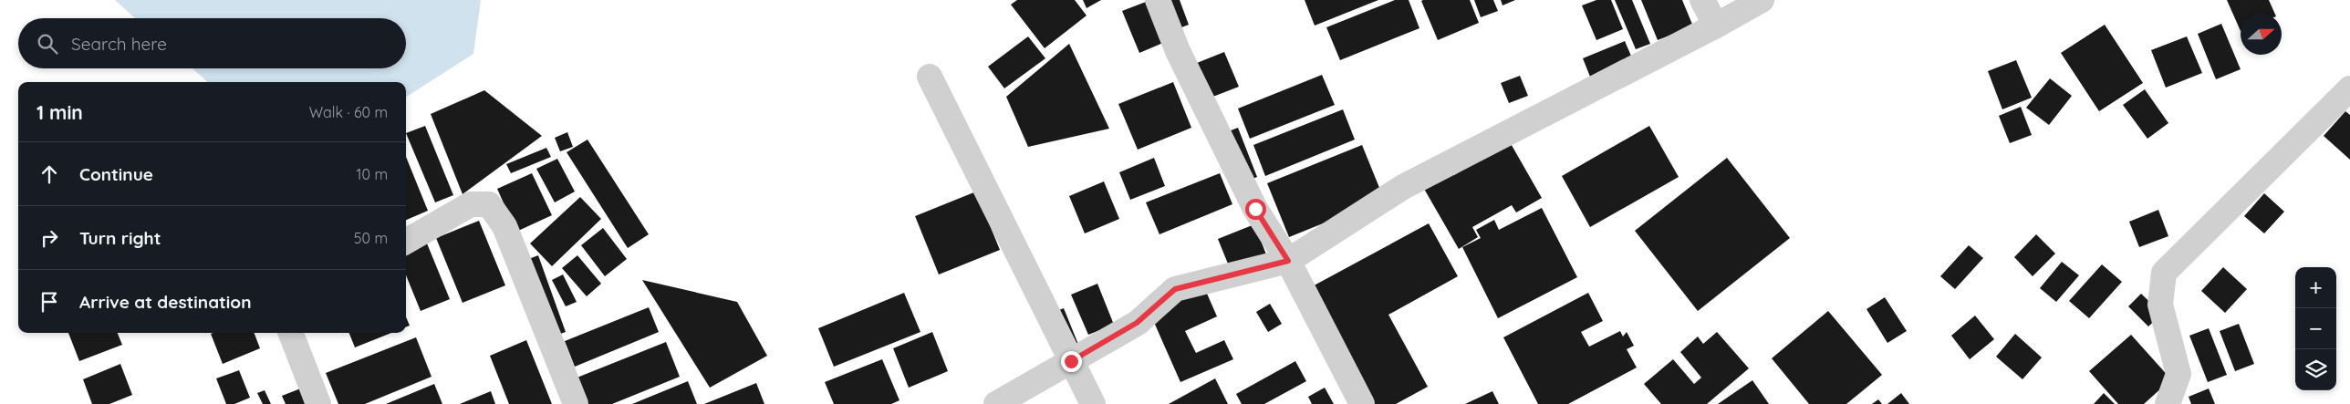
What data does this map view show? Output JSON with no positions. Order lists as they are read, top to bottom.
{
  "north": "right",
  "page": {
    "search": "Search here",
    "heading": ["1 min", "Walk · 60 m"],
    "list": [
      ["Continue", "10 m"],
      ["Turn right", "50 m"],
      "Arrive at destination"
    ],
    "map_buttons": ["+", "−"]
  }
}
